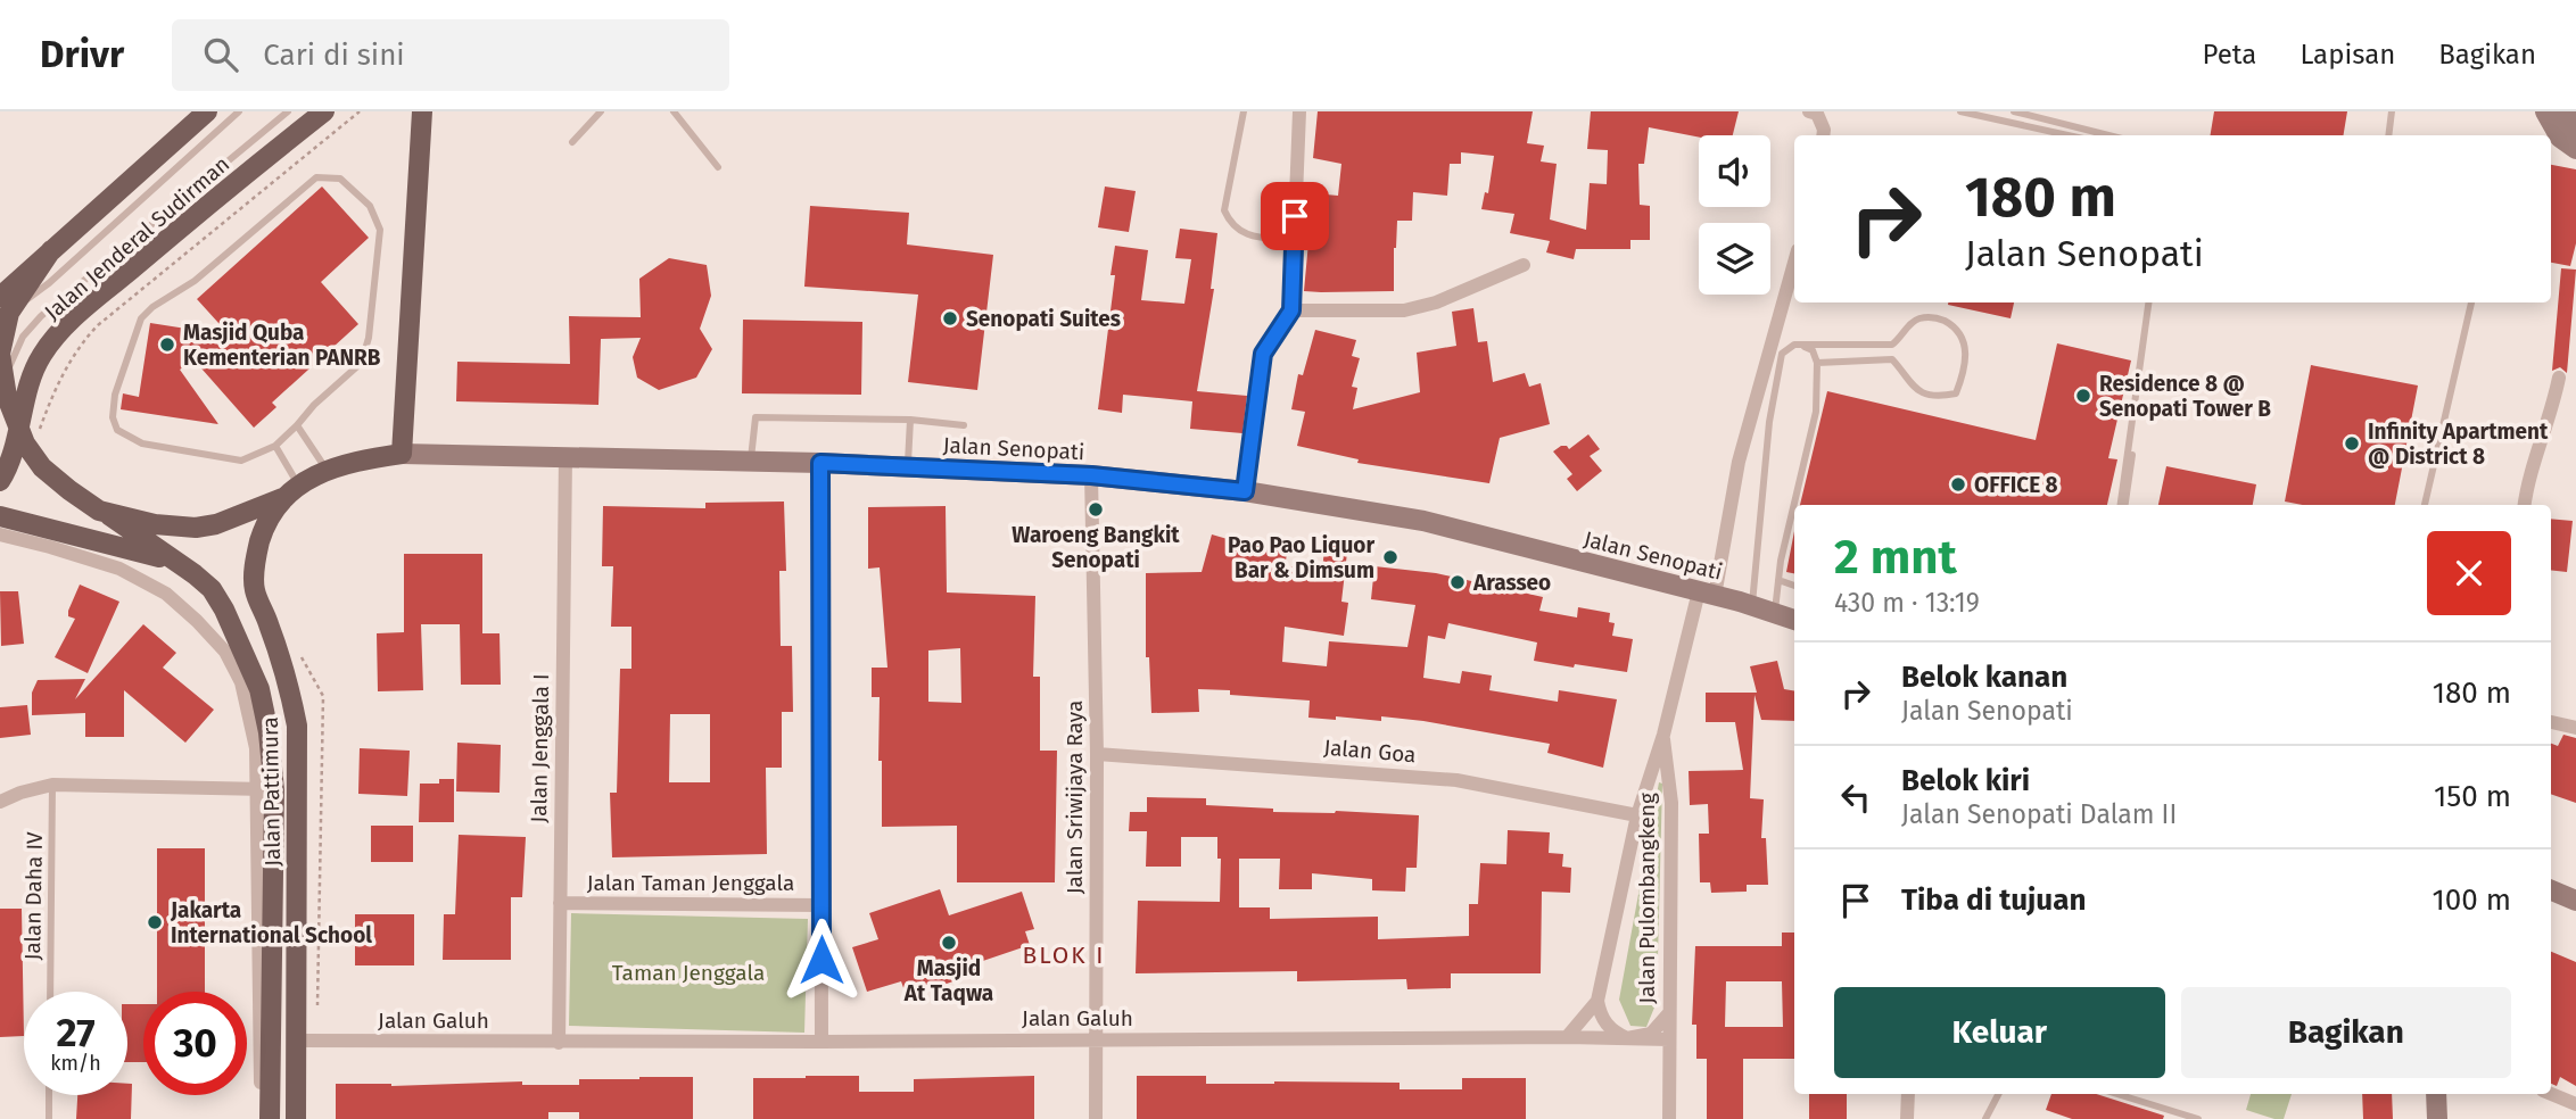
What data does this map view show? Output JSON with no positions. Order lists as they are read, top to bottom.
{
  "streets": {
    "main road": ["Jalan Jenderal Sudirman", "Jalan Senopati", "Jalan Pattimura"],
    "street": [
      "Jalan Jenggala I",
      "Jalan Goa",
      "Jalan Sriwijaya Raya",
      "Jalan Taman Jenggala",
      "Jalan Pulombangkeng",
      "Jalan Galuh"
    ],
    "lane": ["Jalan Daha IV"]
  },
  "crossings": [
    ["Jalan Senopati", "Jalan Jenggala I"],
    ["Jalan Senopati", "Jalan Sriwijaya Raya"],
    ["Jalan Senopati", "Jalan Pulombangkeng"],
    ["Jalan Jenggala I", "Jalan Taman Jenggala"],
    ["Jalan Jenggala I", "Jalan Galuh"],
    ["Jalan Goa", "Jalan Sriwijaya Raya"],
    ["Jalan Goa", "Jalan Pulombangkeng"],
    ["Jalan Pattimura", "Jalan Galuh"],
    ["Jalan Sriwijaya Raya", "Jalan Galuh"],
    ["Jalan Pulombangkeng", "Jalan Galuh"]
  ],
  "districts": ["BLOK I"],
  "parks": ["Taman Jenggala"],
  "places": [
    "Senopati Suites",
    "Masjid Quba Kementerian PANRB",
    "Residence 8 @ Senopati Tower B",
    "Infinity Apartment @ District 8",
    "OFFICE 8",
    "Waroeng Bangkit Senopati",
    "Pao Pao Liquor Bar & Dimsum",
    "Arasseo",
    "Jakarta International School",
    "Masjid At Taqwa"
  ],
  "page": {
    "header": "Drivr",
    "search": "Cari di sini",
    "nav": ["Peta", "Lapisan", "Bagikan"],
    "turn": ["180 m", "Jalan Senopati"],
    "heading": ["2 mnt", "430 m · 13:19"],
    "list": [
      {
        "name": "Belok kanan",
        "note": "Jalan Senopati",
        "value": "180 m"
      },
      {
        "name": "Belok kiri",
        "note": "Jalan Senopati Dalam II",
        "value": "150 m"
      },
      {
        "name": "Tiba di tujuan",
        "value": "100 m"
      }
    ],
    "buttons": ["Keluar", "Bagikan"],
    "speed": "27 km/h",
    "limit": "30"
  }
}
